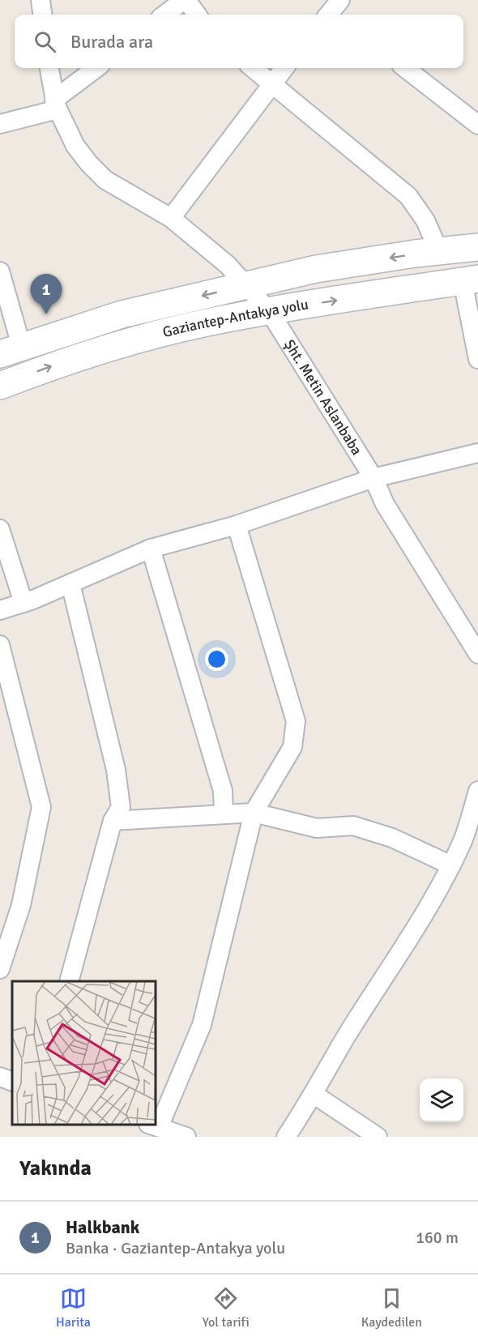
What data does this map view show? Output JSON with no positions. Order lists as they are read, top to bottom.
{
  "streets": {
    "main road": ["Gaziantep-Antakya yolu"],
    "street": ["Şht. Metin Aslanbaba"]
  },
  "crossings": [
    ["Gaziantep-Antakya yolu", "Şht. Metin Aslanbaba"]
  ],
  "page": {
    "search": "Burada ara",
    "pins": "1",
    "heading": "Yakında",
    "list": [
      {
        "mark": "1",
        "name": "Halkbank",
        "note": "Banka · Gaziantep-Antakya yolu",
        "value": "160 m"
      }
    ],
    "nav": ["Harita", "Yol tarifi", "Kaydedilen"]
  }
}
